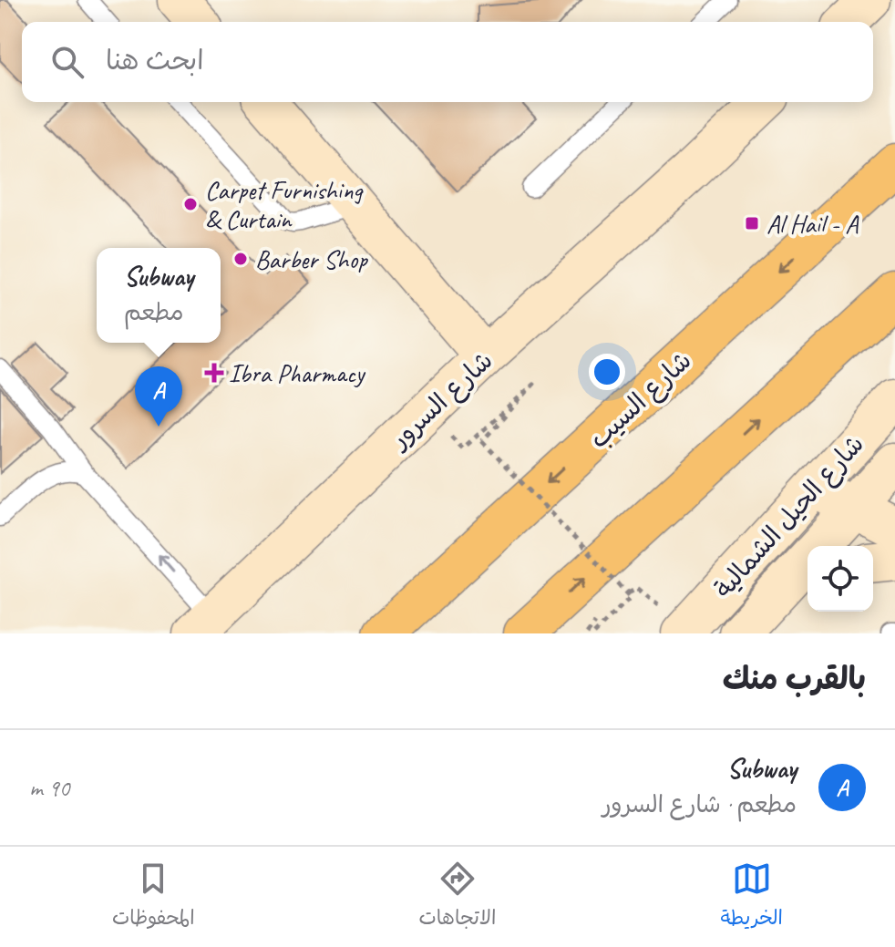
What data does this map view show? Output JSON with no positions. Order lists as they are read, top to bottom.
{
  "streets": {
    "highway": ["شارع السيب"],
    "street": ["شارع السرور", "شارع الحيل الشمالية"]
  },
  "places": {
    "other": ["Carpet Furnishing & Curtain", "Barber Shop"],
    "transit": ["Al Hail - A"],
    "health": ["Ibra Pharmacy"]
  },
  "page": {
    "search": "ابحث هنا",
    "popup": ["Subway", "مطعم"],
    "pins": "A",
    "heading": "بالقرب منك",
    "list": [
      {
        "mark": "A",
        "name": "Subway",
        "note": "مطعم · شارع السرور",
        "value": "90 m"
      }
    ],
    "nav": ["الخريطة", "الاتجاهات", "المحفوظات"]
  }
}
